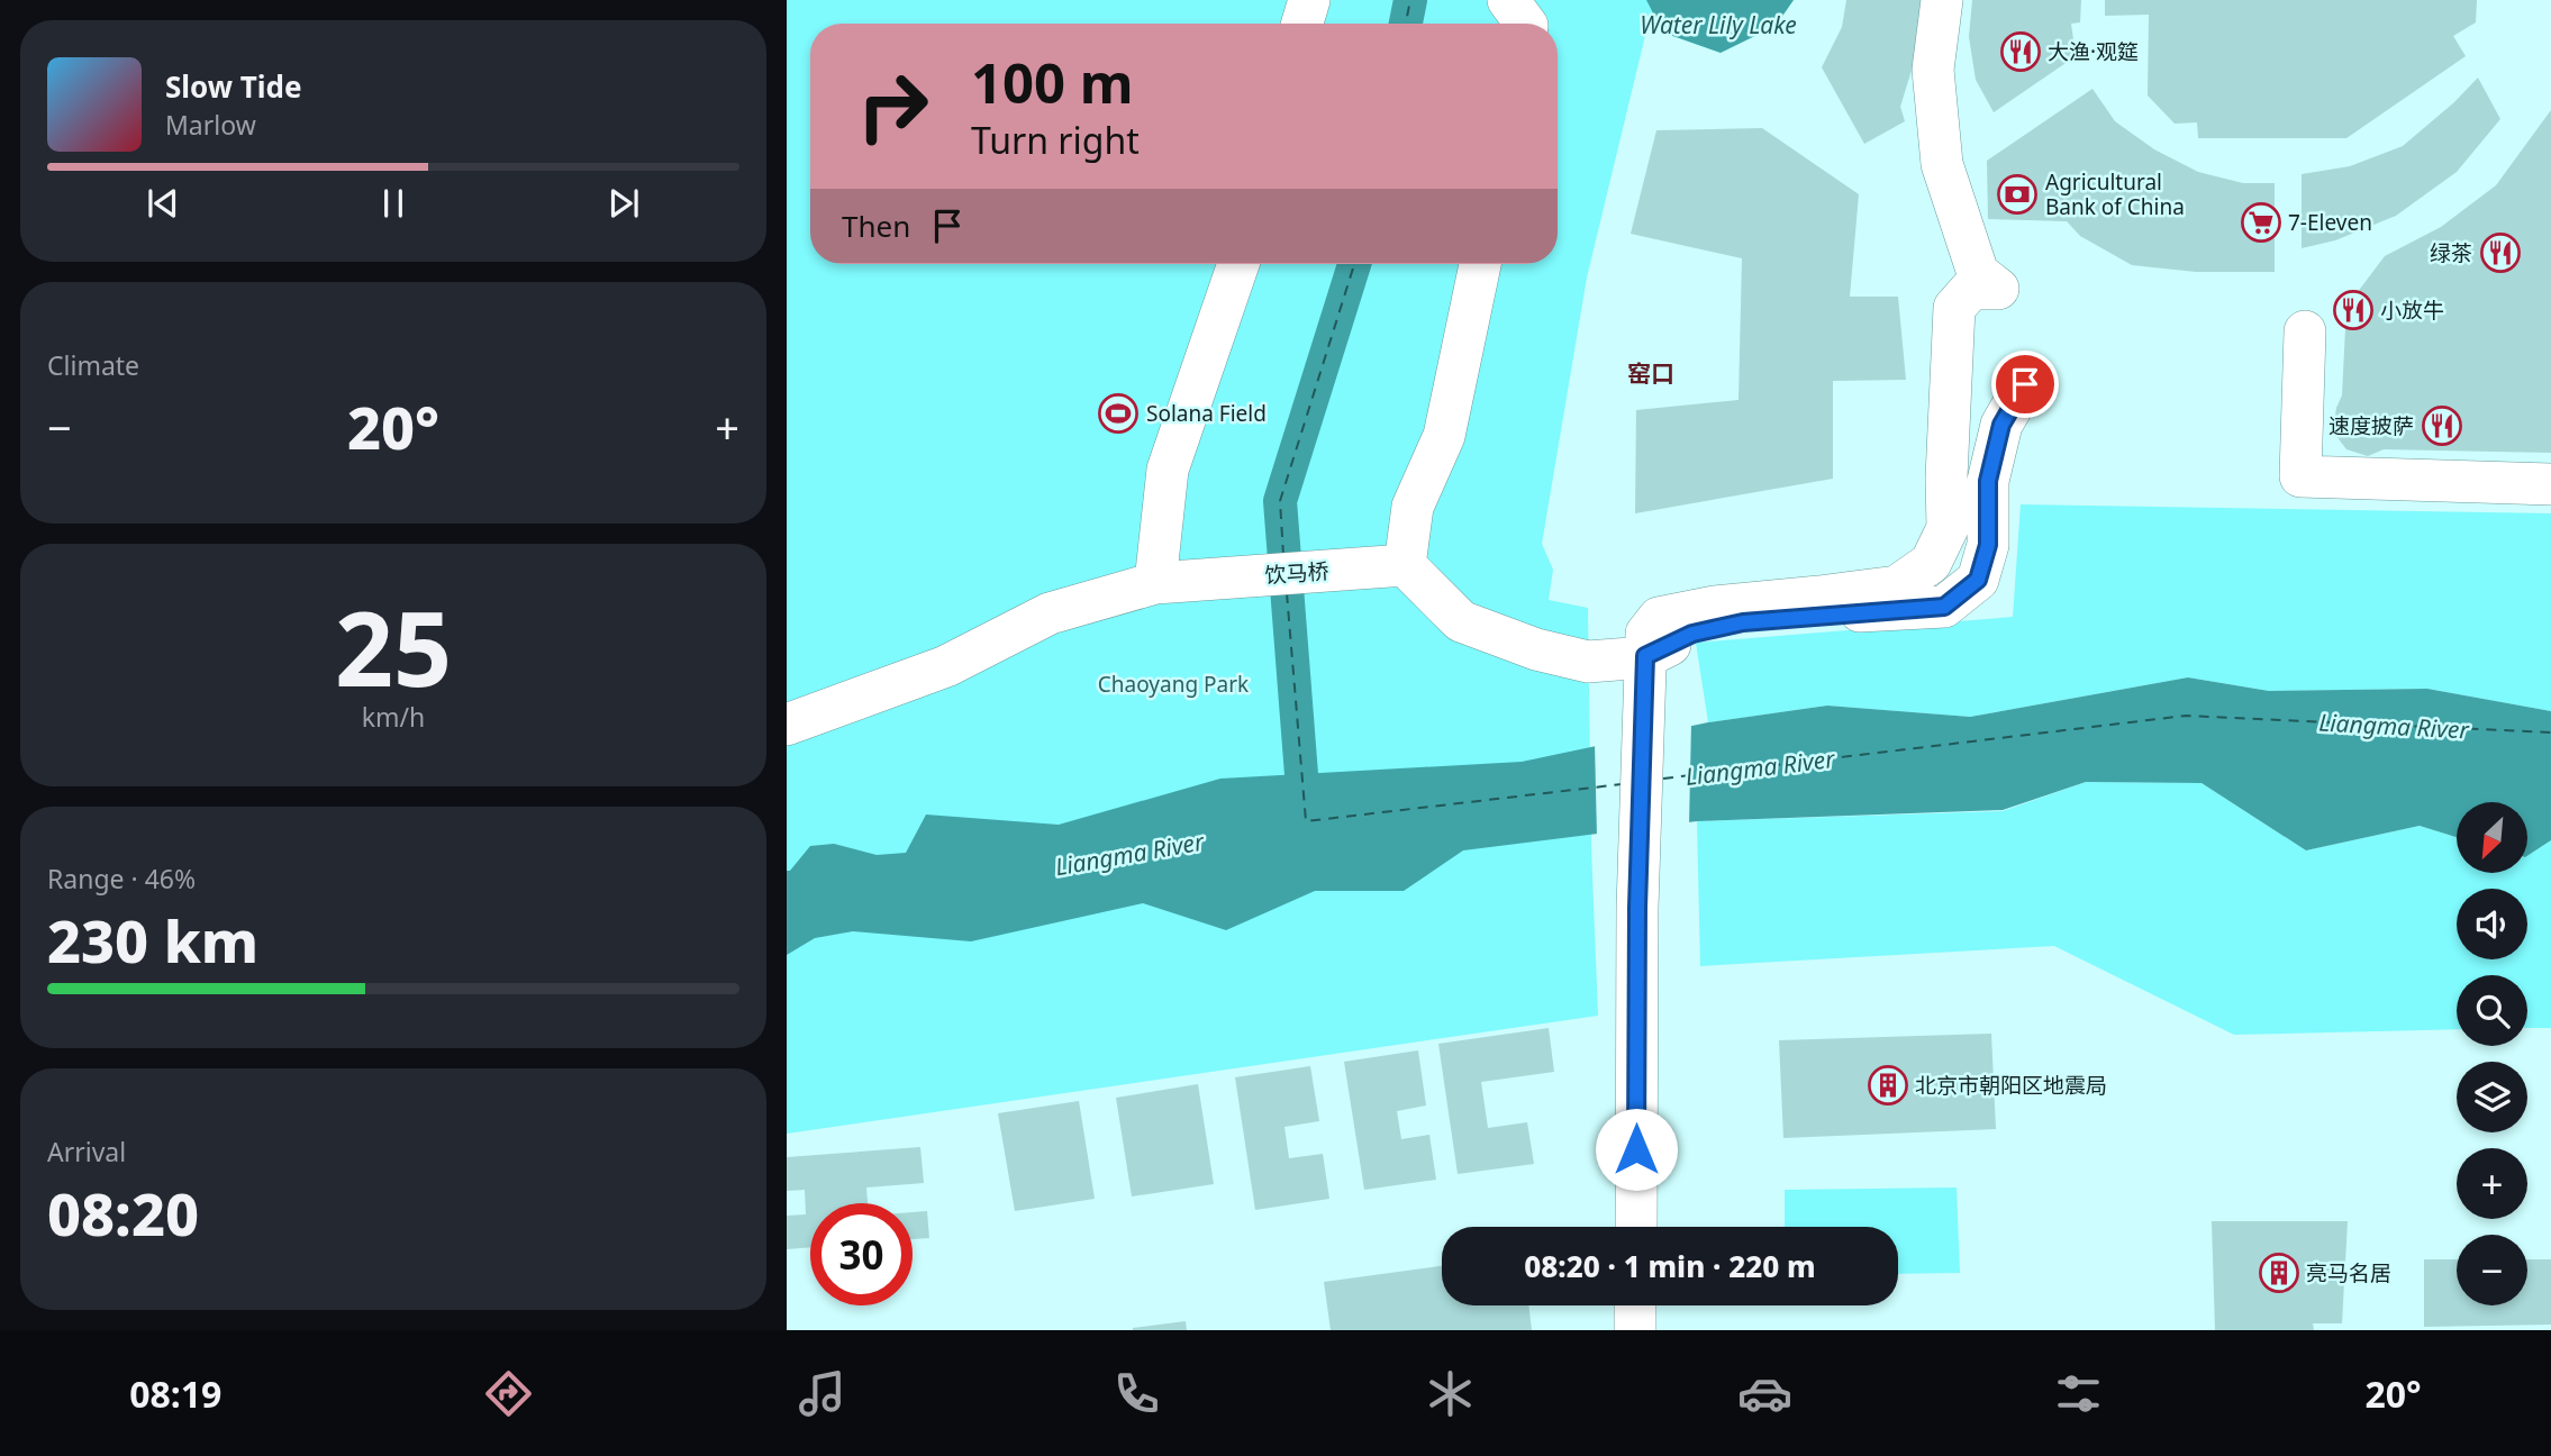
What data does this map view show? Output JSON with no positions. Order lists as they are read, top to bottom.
{
  "streets": {
    "street": ["饮马桥"]
  },
  "districts": ["窑口"],
  "water": ["Water Lily Lake", "Liangma River"],
  "parks": ["Chaoyang Park"],
  "places": {
    "restaurant": [
      "大渔·观筵",
      "绿茶",
      "小放牛",
      "速度披萨"
    ],
    "bank": ["Agricultural Bank of China"],
    "supermarket": ["7-Eleven"],
    "sports": ["Solana Field"],
    "building": ["北京市朝阳区地震局", "亮马名居"]
  },
  "north": "bottom left",
  "page": {
    "turn": ["100 m", "Turn right"],
    "song": ["Slow Tide", "Marlow"],
    "then": "Then",
    "tile": [
      "Climate",
      ["25", "km/h"],
      ["Range · 46%", "230 km"],
      ["Arrival", "08:20"]
    ],
    "heat": ["−", "20°", "+"],
    "map_buttons": ["+", "−"],
    "limit": "30",
    "trip": "08:20 · 1 min · 220 m",
    "tabs": ["08:19", "20°"]
  }
}
